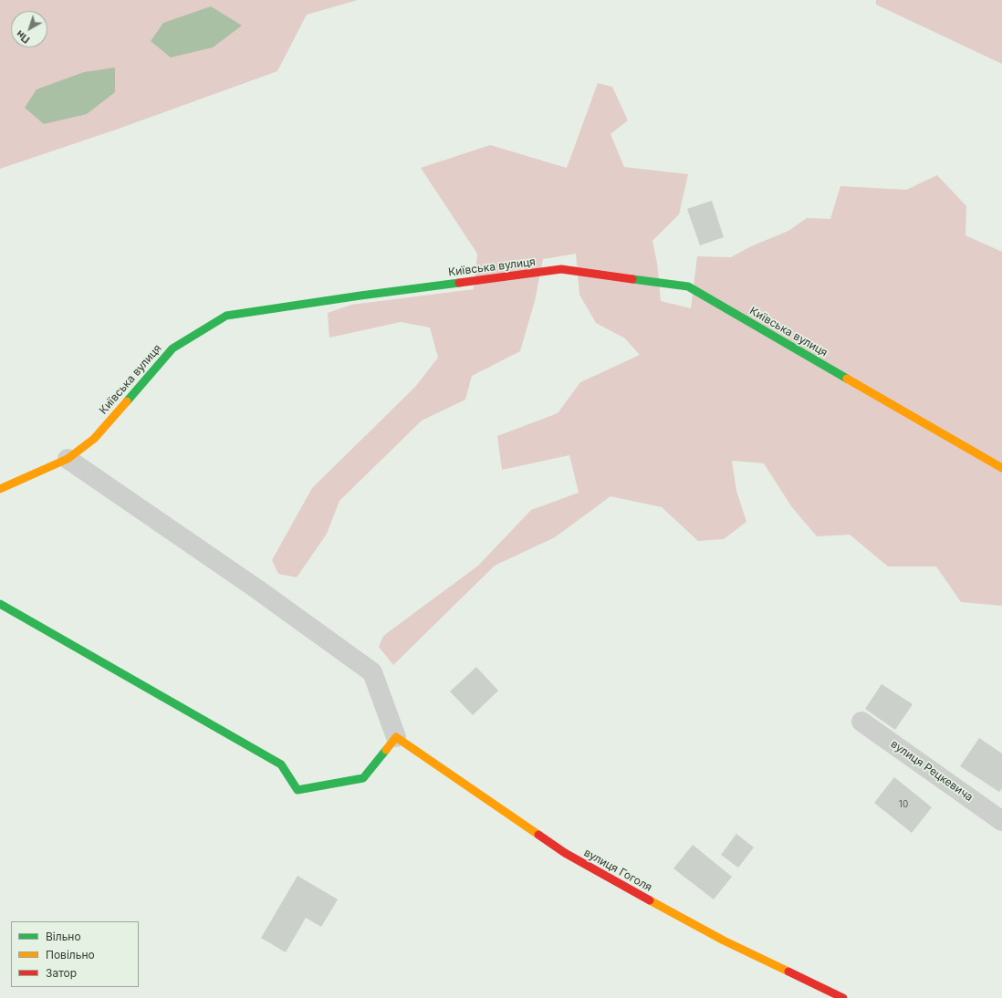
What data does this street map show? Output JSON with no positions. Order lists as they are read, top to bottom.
{
  "streets": {
    "street": ["Київська вулиця", "вулиця Рецкевича", "вулиця Гоголя"]
  },
  "house_numbers": ["10"],
  "legend": ["Вільно", "Повільно", "Затор"],
  "north": "bottom left"
}
